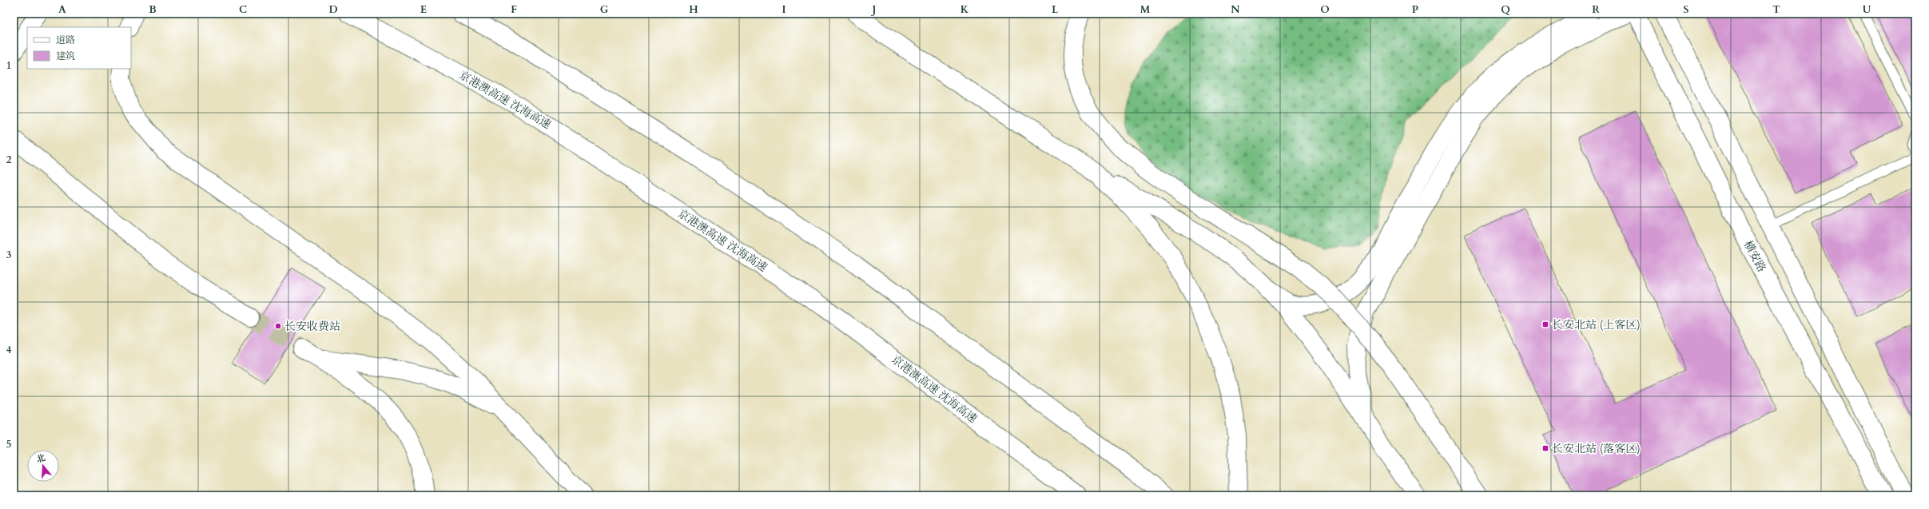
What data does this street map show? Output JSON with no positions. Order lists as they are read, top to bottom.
{
  "streets": {
    "main road": ["京港澳高速 沈海高速", "横安路"]
  },
  "places": {
    "transit": ["长安北站 (上客区)", "长安北站 (落客区)"],
    "other": ["长安收费站"]
  },
  "legend": ["道路", "建筑"],
  "north": "top",
  "grid": {
    "columns": [
      "A",
      "B",
      "C",
      "D",
      "E",
      "F",
      "G",
      "H",
      "I",
      "J",
      "K",
      "L",
      "M",
      "N",
      "O",
      "P",
      "Q",
      "R",
      "S",
      "T",
      "U"
    ],
    "rows": [
      "1",
      "2",
      "3",
      "4",
      "5"
    ]
  }
}
